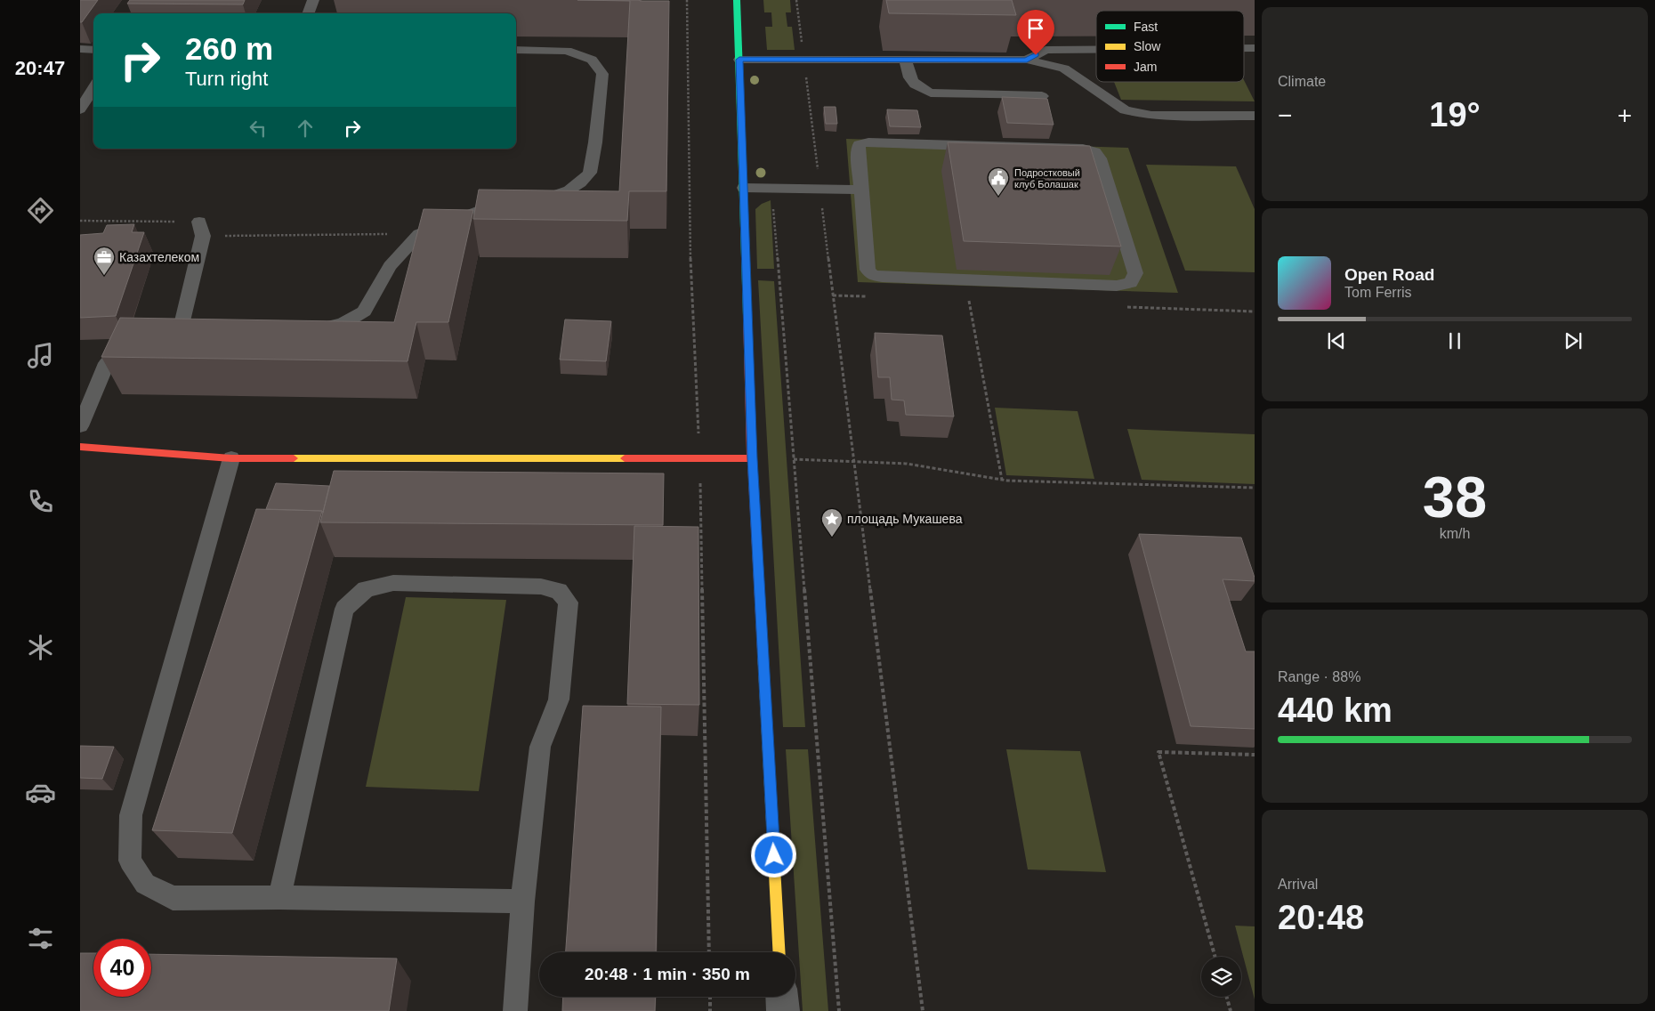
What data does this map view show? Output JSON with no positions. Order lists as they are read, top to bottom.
{
  "places": {
    "public building": ["Подростковый клуб Болашак"],
    "office": ["Казахтелеком"],
    "place": ["площадь Мукашева"]
  },
  "legend": ["Fast", "Slow", "Jam"],
  "page": {
    "tabs": "20:47",
    "tile": [
      "Climate",
      ["38", "km/h"],
      ["Range · 88%", "440 km"],
      ["Arrival", "20:48"]
    ],
    "turn": ["260 m", "Turn right"],
    "heat": ["−", "19°", "+"],
    "song": ["Open Road", "Tom Ferris"],
    "limit": "40",
    "trip": "20:48 · 1 min · 350 m"
  }
}
